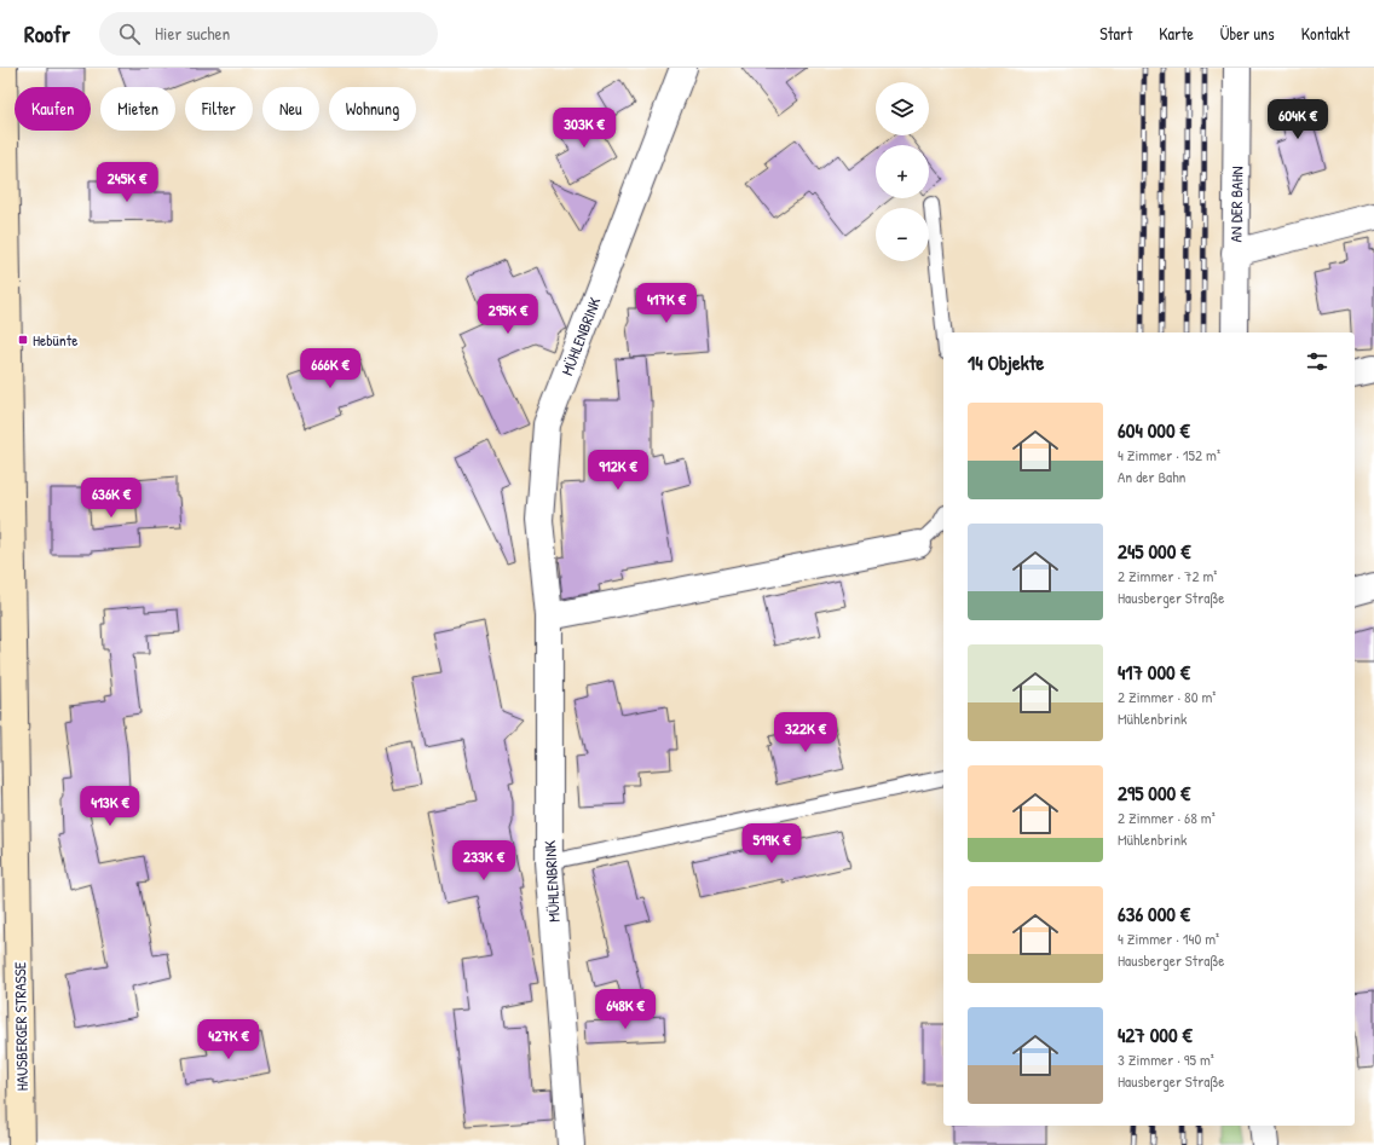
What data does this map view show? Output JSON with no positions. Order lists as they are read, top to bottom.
{
  "streets": {
    "main road": ["HAUSBERGER STRASSE"],
    "street": ["AN DER BAHN", "MÜHLENBRINK"]
  },
  "places": {
    "transit": ["Hebünte"]
  },
  "page": {
    "header": "Roofr",
    "search": "Hier suchen",
    "nav": [
      "Start",
      "Karte",
      "Über uns",
      "Kontakt"
    ],
    "map_buttons": ["+", "−"],
    "chip": [
      "Kaufen",
      "Mieten",
      "Filter",
      "Neu",
      "Wohnung"
    ],
    "price": [
      "604K €",
      "303K €",
      "245K €",
      "417K €",
      "295K €",
      "666K €",
      "912K €",
      "636K €",
      "322K €",
      "413K €",
      "519K €",
      "233K €",
      "648K €",
      "427K €"
    ],
    "heading": "14 Objekte",
    "list": [
      {
        "name": "604 000 €",
        "note": "4 Zimmer · 152 m² · An der Bahn"
      },
      {
        "name": "245 000 €",
        "note": "2 Zimmer · 72 m² · Hausberger Straße"
      },
      {
        "name": "417 000 €",
        "note": "2 Zimmer · 80 m² · Mühlenbrink"
      },
      {
        "name": "295 000 €",
        "note": "2 Zimmer · 68 m² · Mühlenbrink"
      },
      {
        "name": "636 000 €",
        "note": "4 Zimmer · 140 m² · Hausberger Straße"
      },
      {
        "name": "427 000 €",
        "note": "3 Zimmer · 95 m² · Hausberger Straße"
      }
    ]
  }
}
